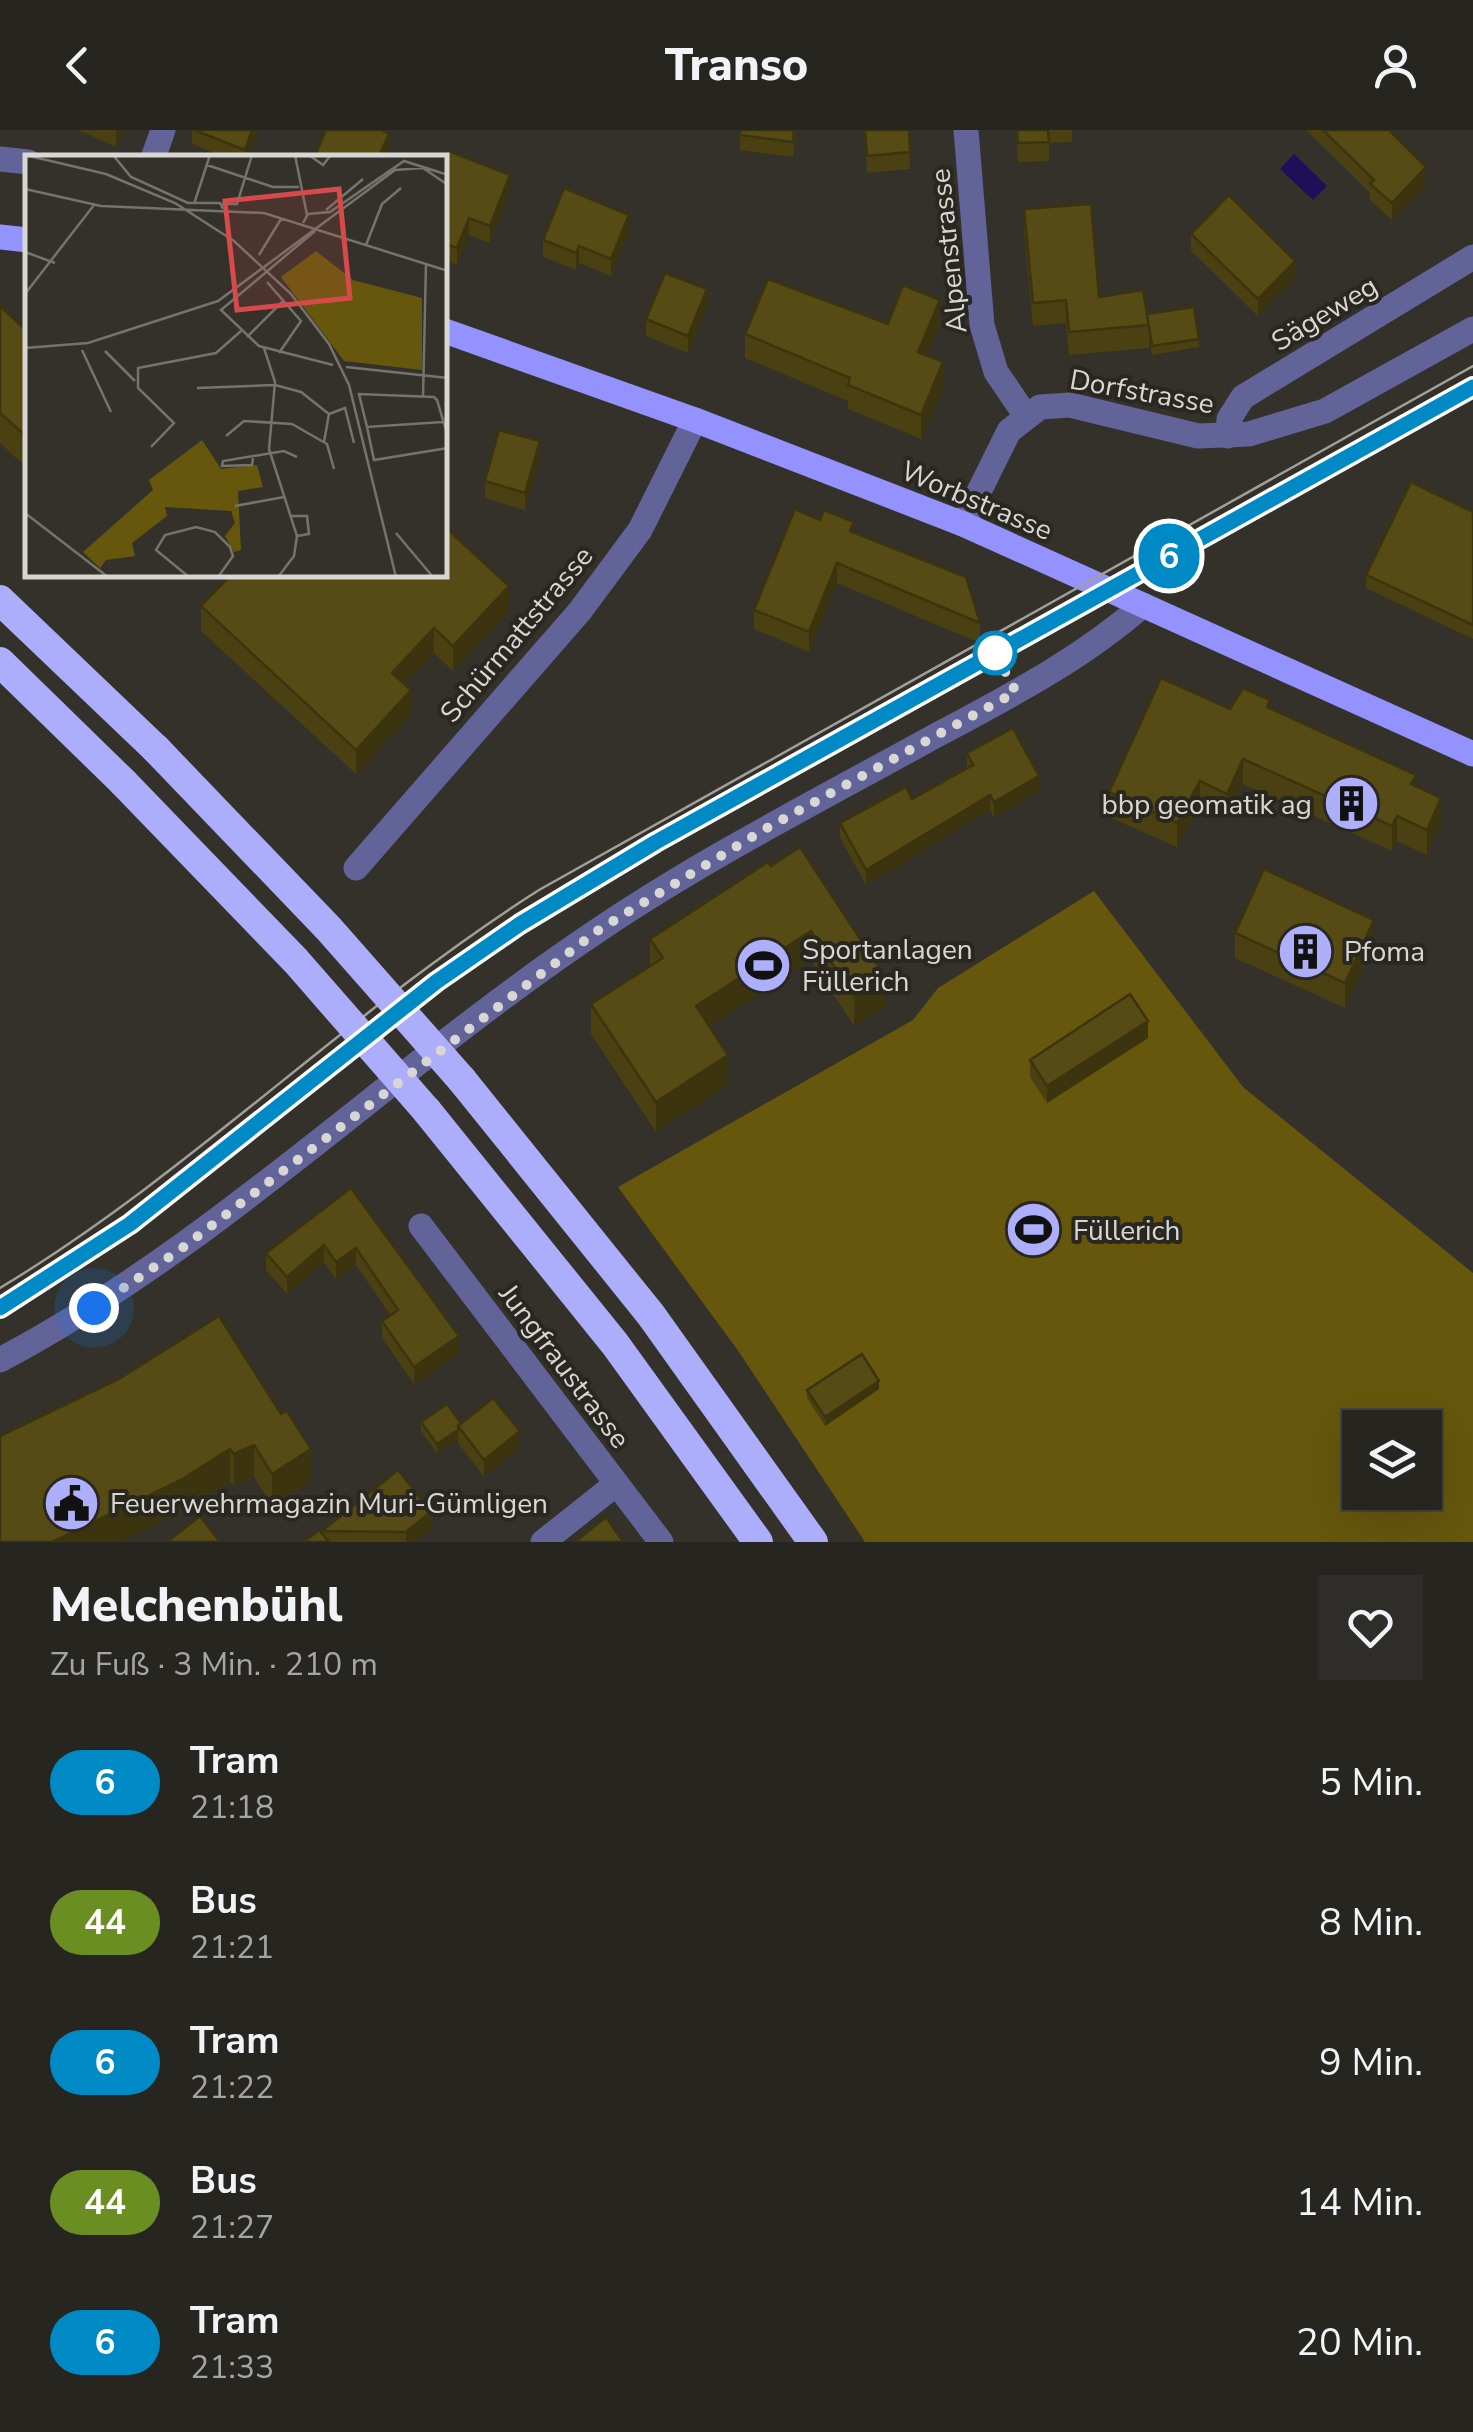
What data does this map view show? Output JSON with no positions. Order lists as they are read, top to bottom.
{
  "streets": {
    "main road": ["Worbstrasse"],
    "street": [
      "Alpenstrasse",
      "Sägeweg",
      "Dorfstrasse",
      "Schürmattstrasse",
      "Jungfraustrasse"
    ]
  },
  "crossings": [
    ["Alpenstrasse", "Dorfstrasse"],
    ["Sägeweg", "Dorfstrasse"],
    ["Worbstrasse", "Schürmattstrasse"]
  ],
  "places": {
    "building": ["bbp geomatik ag", "Pfoma"],
    "sports": ["Sportanlagen Füllerich", "Füllerich"],
    "public building": ["Feuerwehrmagazin Muri-Gümligen"]
  },
  "lines": ["tram line 6"],
  "page": {
    "header": "Transo",
    "on_map": "6",
    "heading": ["Melchenbühl", "Zu Fuß · 3 Min. · 210 m"],
    "list": [
      {
        "mark": "6",
        "name": "Tram",
        "note": "21:18",
        "value": "5 Min."
      },
      {
        "mark": "44",
        "name": "Bus",
        "note": "21:21",
        "value": "8 Min."
      },
      {
        "mark": "6",
        "name": "Tram",
        "note": "21:22",
        "value": "9 Min."
      },
      {
        "mark": "44",
        "name": "Bus",
        "note": "21:27",
        "value": "14 Min."
      },
      {
        "mark": "6",
        "name": "Tram",
        "note": "21:33",
        "value": "20 Min."
      }
    ]
  }
}
